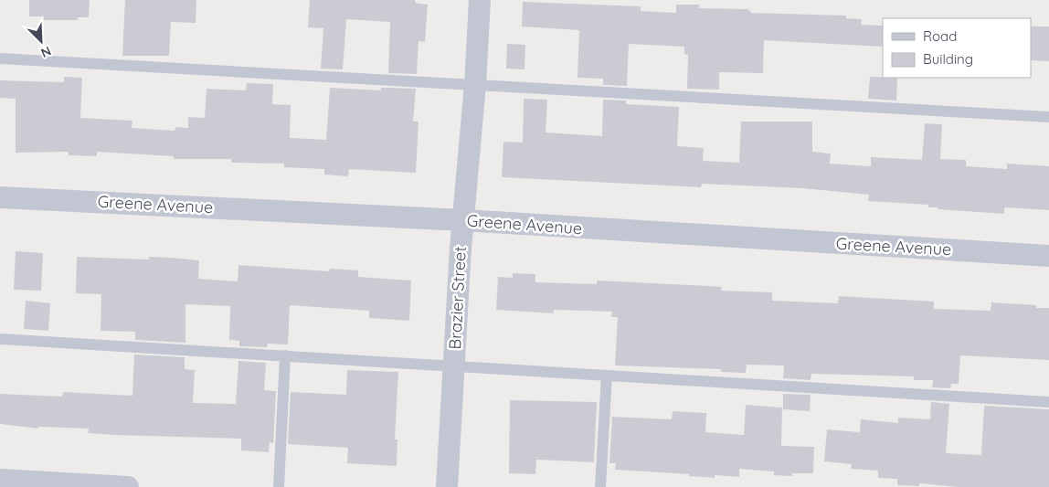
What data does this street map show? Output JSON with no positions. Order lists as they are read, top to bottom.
{
  "streets": {
    "street": ["Greene Avenue", "Brazier Street"]
  },
  "crossings": [
    ["Greene Avenue", "Brazier Street"]
  ],
  "legend": ["Road", "Building"],
  "north": "bottom right"
}
